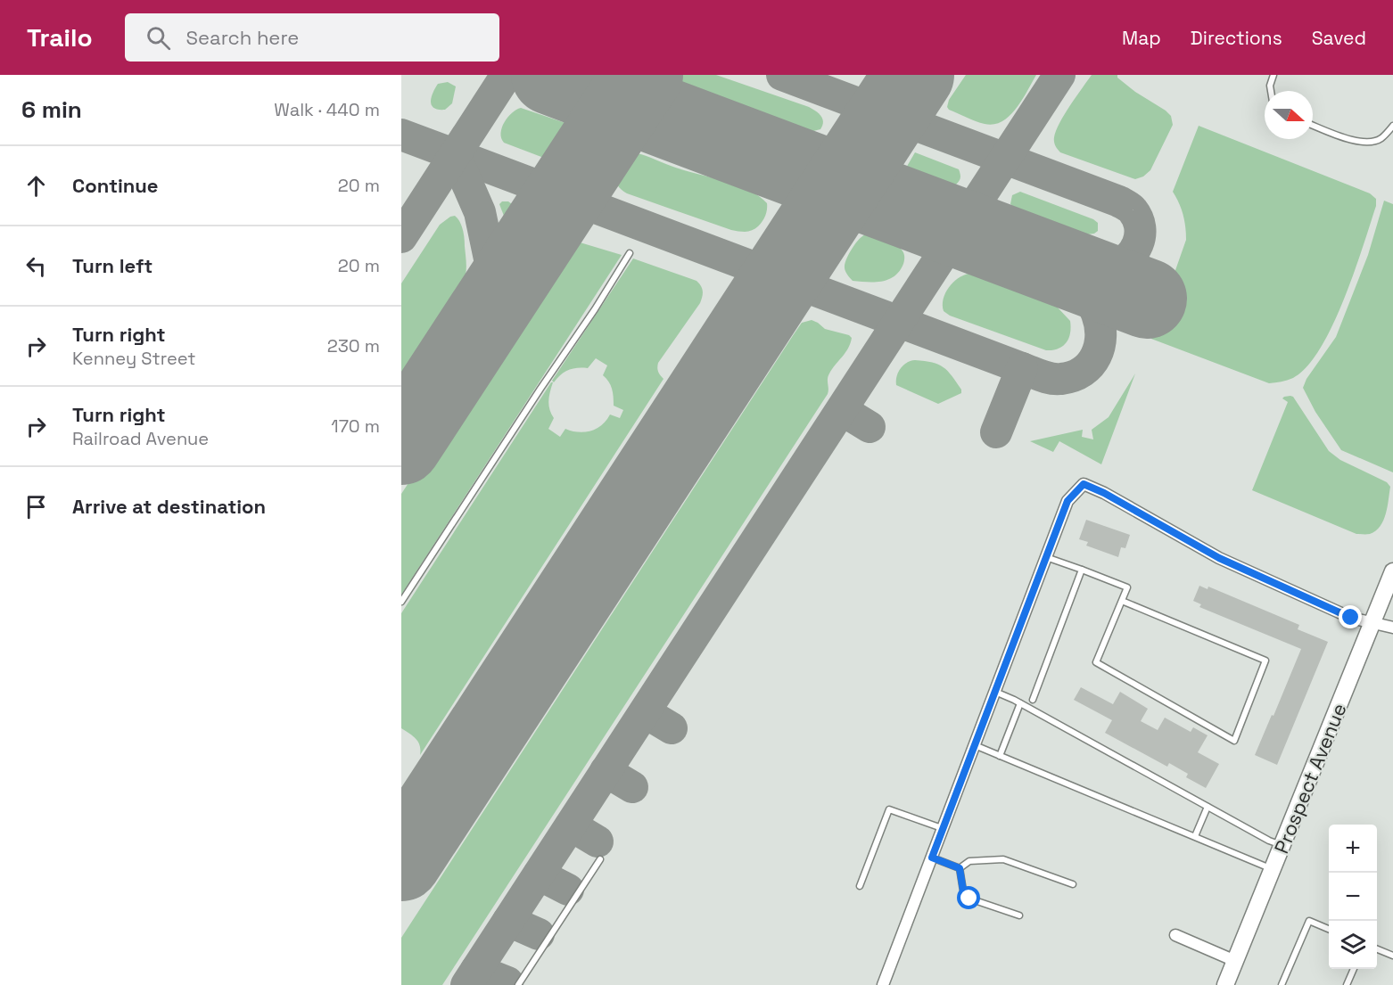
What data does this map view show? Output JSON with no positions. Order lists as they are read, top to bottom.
{
  "streets": {
    "main road": ["Prospect Avenue"]
  },
  "north": "right",
  "page": {
    "header": "Trailo",
    "search": "Search here",
    "nav": ["Map", "Directions", "Saved"],
    "heading": ["6 min", "Walk · 440 m"],
    "list": [
      ["Continue", "20 m"],
      ["Turn left", "20 m"],
      ["Turn right", "Kenney Street", "230 m"],
      ["Turn right", "Railroad Avenue", "170 m"],
      "Arrive at destination"
    ],
    "map_buttons": ["+", "−"]
  }
}
